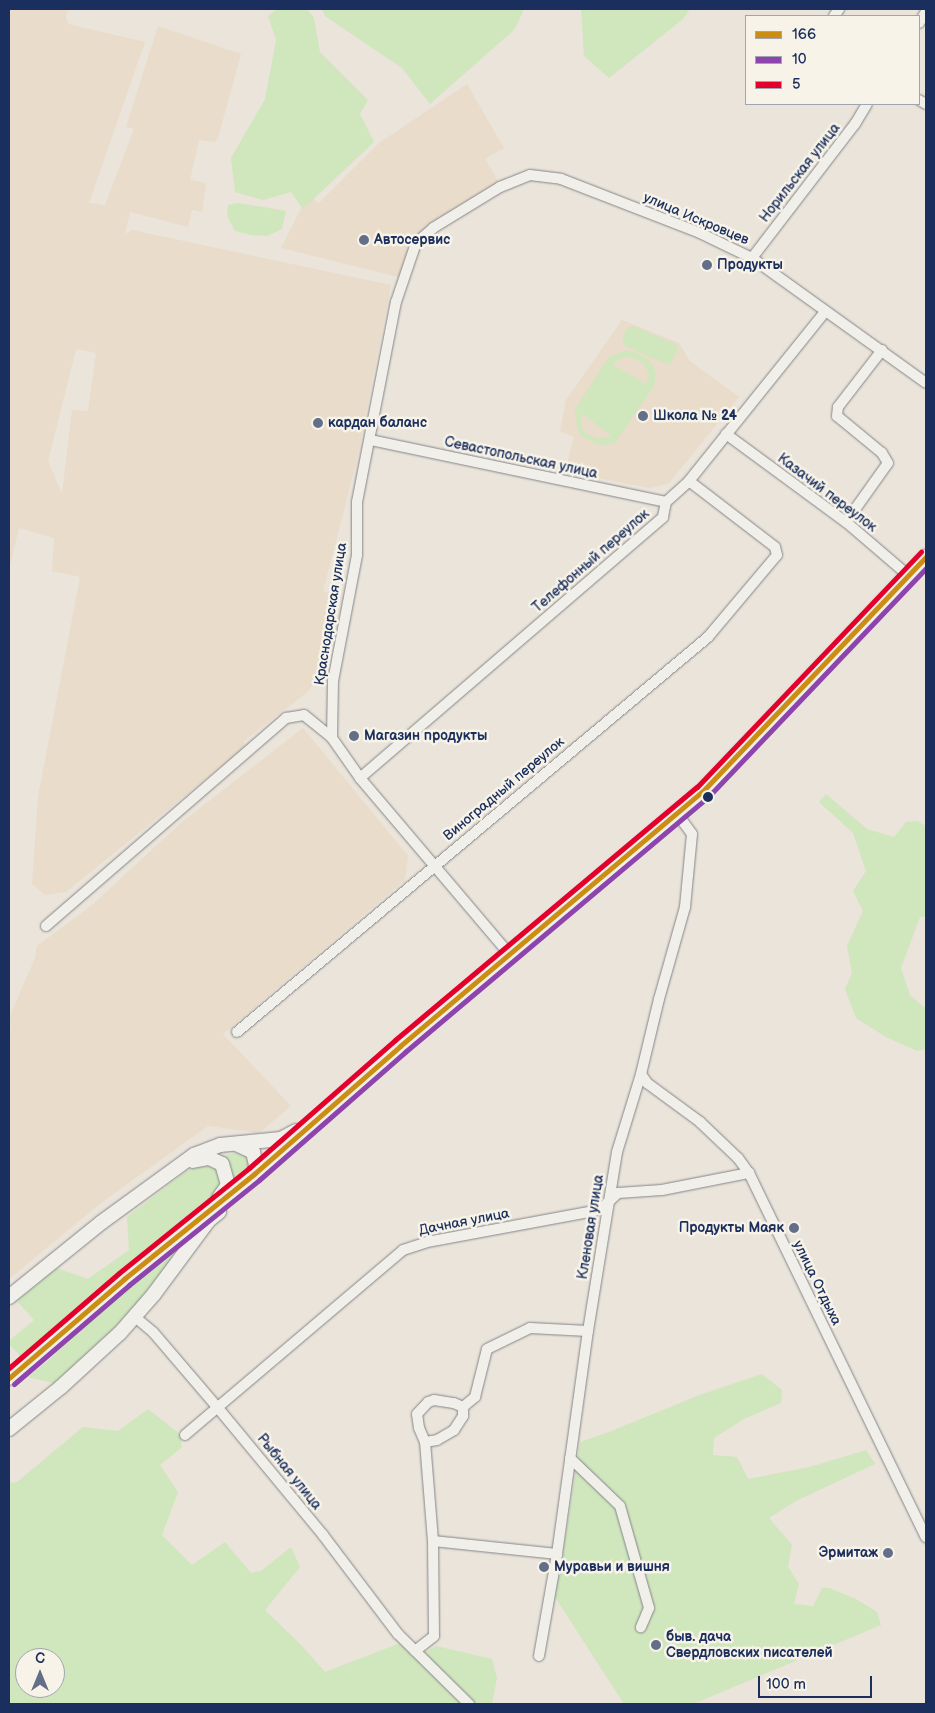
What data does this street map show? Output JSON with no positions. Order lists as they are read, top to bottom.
{
  "streets": {
    "street": [
      "Норильская улица",
      "улица Искровцев",
      "Севастопольская улица",
      "Казачий переулок",
      "Телефонный переулок",
      "Краснодарская улица",
      "Виноградный переулок",
      "Дачная улица",
      "Кленовая улица",
      "улица Отдыха",
      "Рыбная улица"
    ]
  },
  "crossings": [
    ["Норильская улица", "улица Искровцев"],
    ["улица Искровцев", "Телефонный переулок"],
    ["улица Искровцев", "Краснодарская улица"],
    ["Севастопольская улица", "Телефонный переулок"],
    ["Севастопольская улица", "Краснодарская улица"],
    ["Казачий переулок", "Телефонный переулок"],
    ["Телефонный переулок", "Виноградный переулок"],
    ["Дачная улица", "Кленовая улица"],
    ["Дачная улица", "улица Отдыха"],
    ["Дачная улица", "Рыбная улица"],
    ["Кленовая улица", "улица Отдыха"]
  ],
  "places": [
    "Автосервис",
    "Продукты",
    "Школа № 24",
    "кардан баланс",
    "Магазин продукты",
    "Продукты Маяк",
    "Эрмитаж",
    "Муравьи и вишня",
    "быв. дача Свердловских писателей"
  ],
  "lines": ["transit line 5", "transit line 166", "transit line 10"],
  "legend": ["166", "10", "5"],
  "scale_bar": "100 m",
  "north": "top"
}
